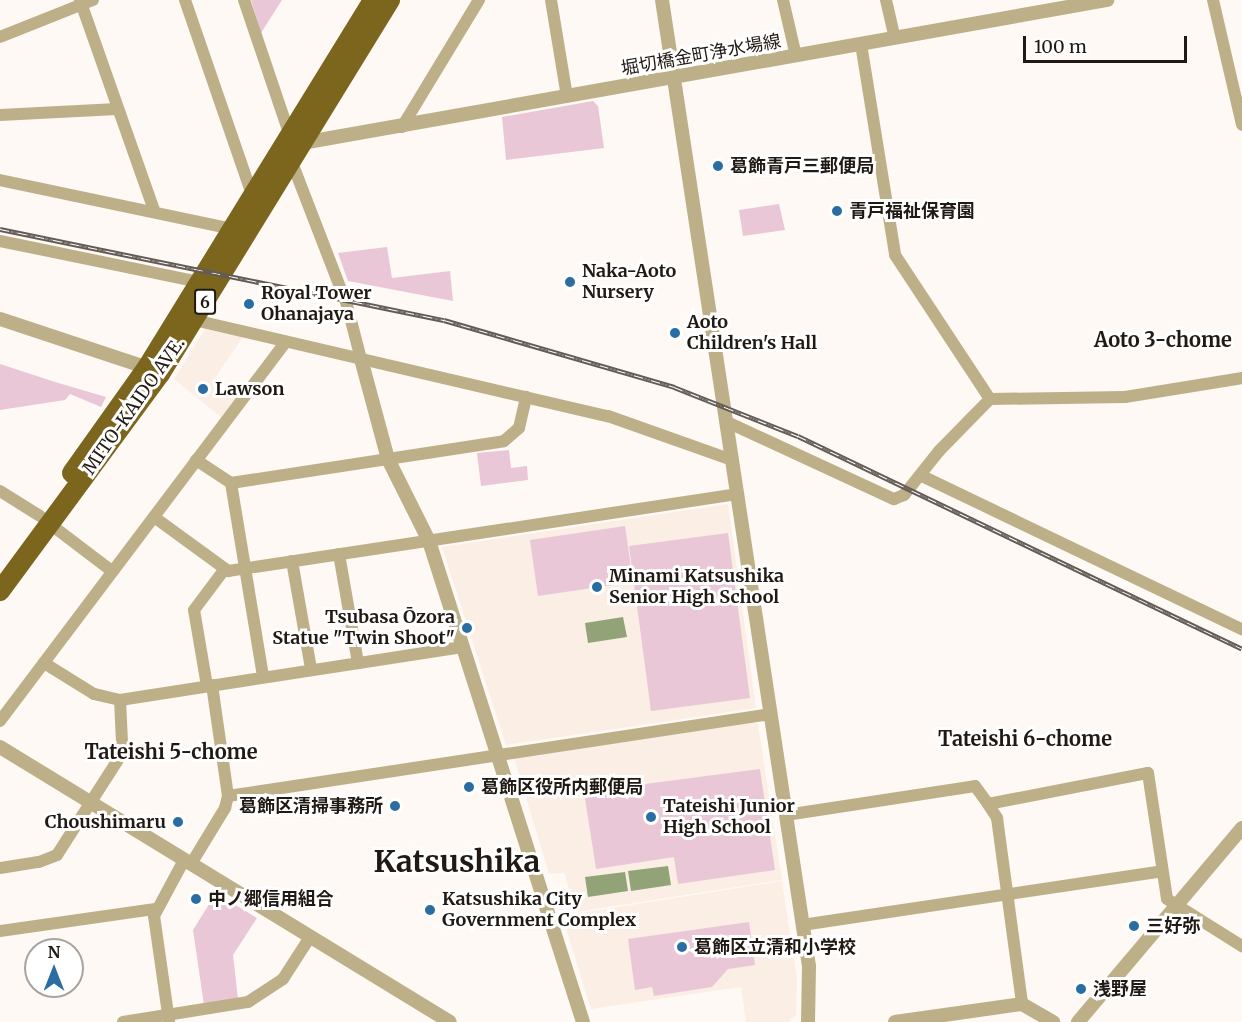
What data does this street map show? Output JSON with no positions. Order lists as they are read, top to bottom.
{
  "streets": {
    "highway": ["6", "MITO-KAIDO AVE."],
    "street": ["堀切橋金町浄水場線"]
  },
  "crossings": [
    ["堀切橋金町浄水場線", "MITO-KAIDO AVE."]
  ],
  "districts": [
    "Aoto 3-chome",
    "Tateishi 6-chome",
    "Tateishi 5-chome",
    "Katsushika"
  ],
  "places": [
    "葛飾青戸三郵便局",
    "青戸福祉保育園",
    "Naka-Aoto Nursery",
    "Royal Tower Ohanajaya",
    "Aoto Children's Hall",
    "Lawson",
    "Minami Katsushika Senior High School",
    "Tsubasa Ōzora Statue \"Twin Shoot\"",
    "葛飾区役所内郵便局",
    "葛飾区清掃事務所",
    "Tateishi Junior High School",
    "Choushimaru",
    "中ノ郷信用組合",
    "Katsushika City Government Complex",
    "三好弥",
    "葛飾区立清和小学校",
    "浅野屋"
  ],
  "scale_bar": "100 m",
  "north": "top"
}
